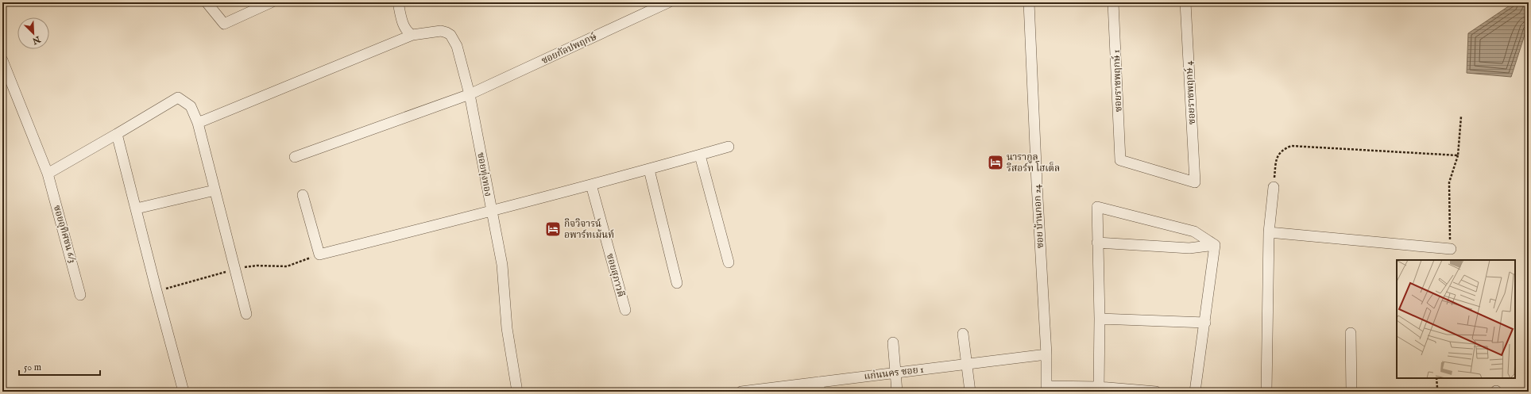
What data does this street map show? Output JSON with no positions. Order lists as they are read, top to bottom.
{
  "streets": {
    "street": [
      "ซอยกัลปพฤกษ์",
      "ซอยราชพฤกษ์ 1",
      "ซอยราชพฤกษ์ 4",
      "ซอยทุ่งทอง",
      "ซอย บ้านกอก 24",
      "ซอยอุทิศชน 6/3",
      "ซอยสุภาวดี",
      "แก่นนคร ซอย 1"
    ]
  },
  "crossings": [
    ["ซอยกัลปพฤกษ์", "ซอยทุ่งทอง"],
    ["ซอยราชพฤกษ์ 1", "ซอยราชพฤกษ์ 4"],
    ["ซอย บ้านกอก 24", "แก่นนคร ซอย 1"]
  ],
  "places": {
    "hotel": ["นารากูล รีสอร์ท โฮเต็ล", "กิจวิจารน์ อพาร์ทเม้นท์"]
  },
  "scale_bar": "50 m",
  "north": "bottom right"
}
